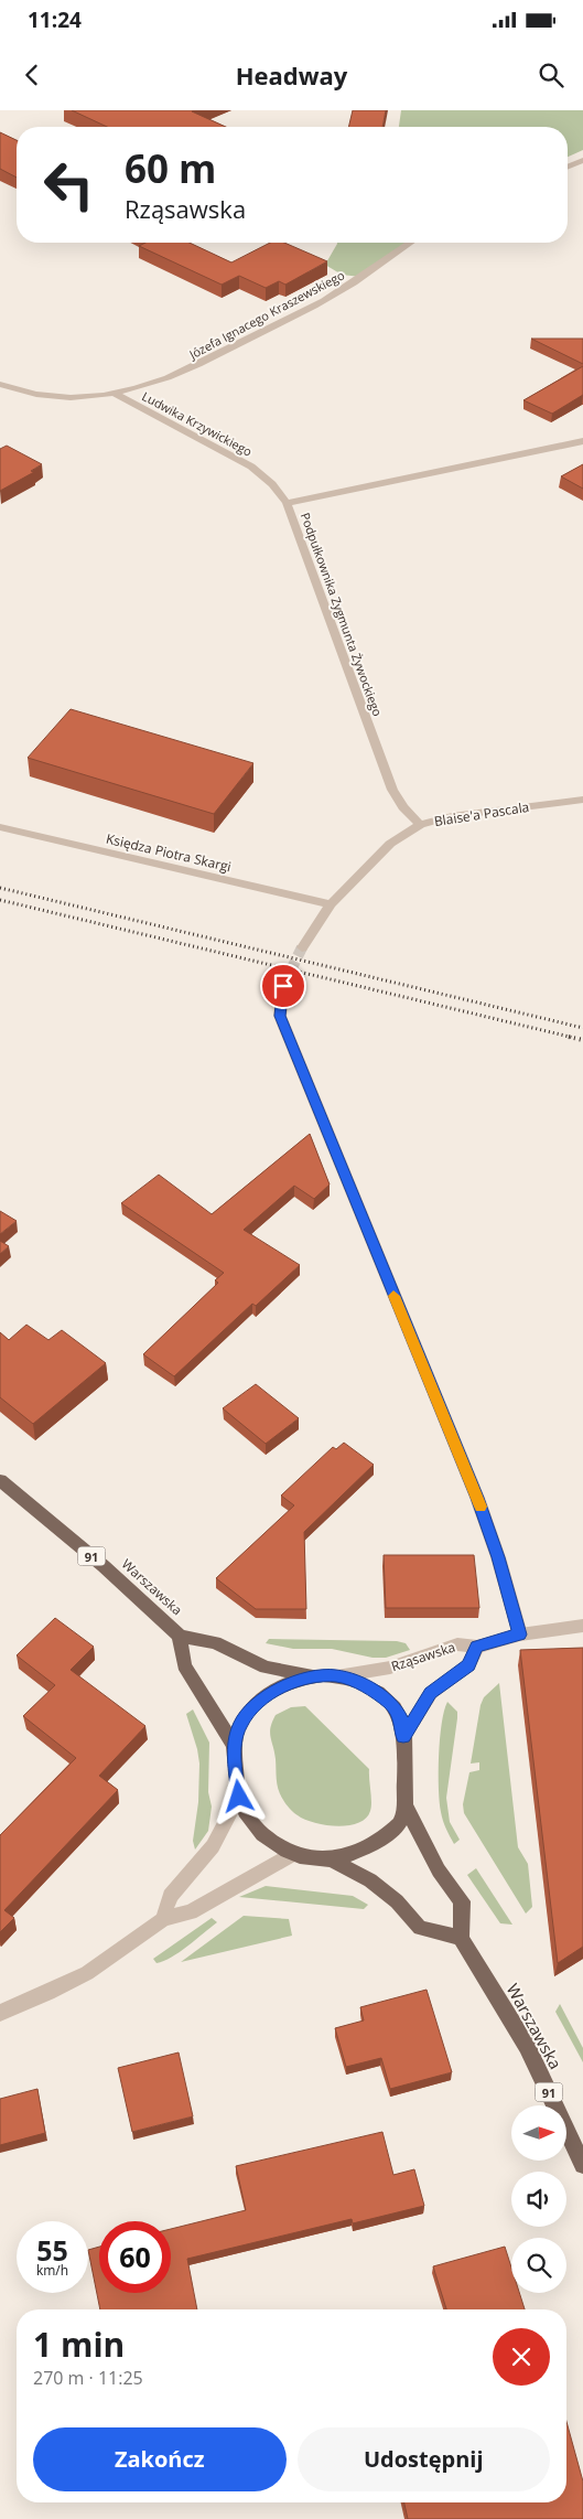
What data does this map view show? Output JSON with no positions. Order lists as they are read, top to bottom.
{
  "streets": {
    "main road": ["91", "Warszawska"],
    "street": [
      "Józefa Ignacego Kraszewskiego",
      "Ludwika Krzywickiego",
      "Podpułkownika Zygmunta Żywockiego",
      "Blaise'a Pascala",
      "Księdza Piotra Skargi",
      "Rząsawska"
    ]
  },
  "crossings": [
    ["Józefa Ignacego Kraszewskiego", "Ludwika Krzywickiego"],
    ["Ludwika Krzywickiego", "Podpułkownika Zygmunta Żywockiego"],
    ["Podpułkownika Zygmunta Żywockiego", "Blaise'a Pascala"],
    ["Blaise'a Pascala", "Księdza Piotra Skargi"],
    ["Warszawska", "Rząsawska"]
  ],
  "north": "right",
  "page": {
    "status": "11:24",
    "header": "Headway",
    "turn": ["60 m", "Rząsawska"],
    "speed": "55 km/h",
    "limit": "60",
    "heading": ["1 min", "270 m · 11:25"],
    "buttons": ["Zakończ", "Udostępnij"]
  }
}
